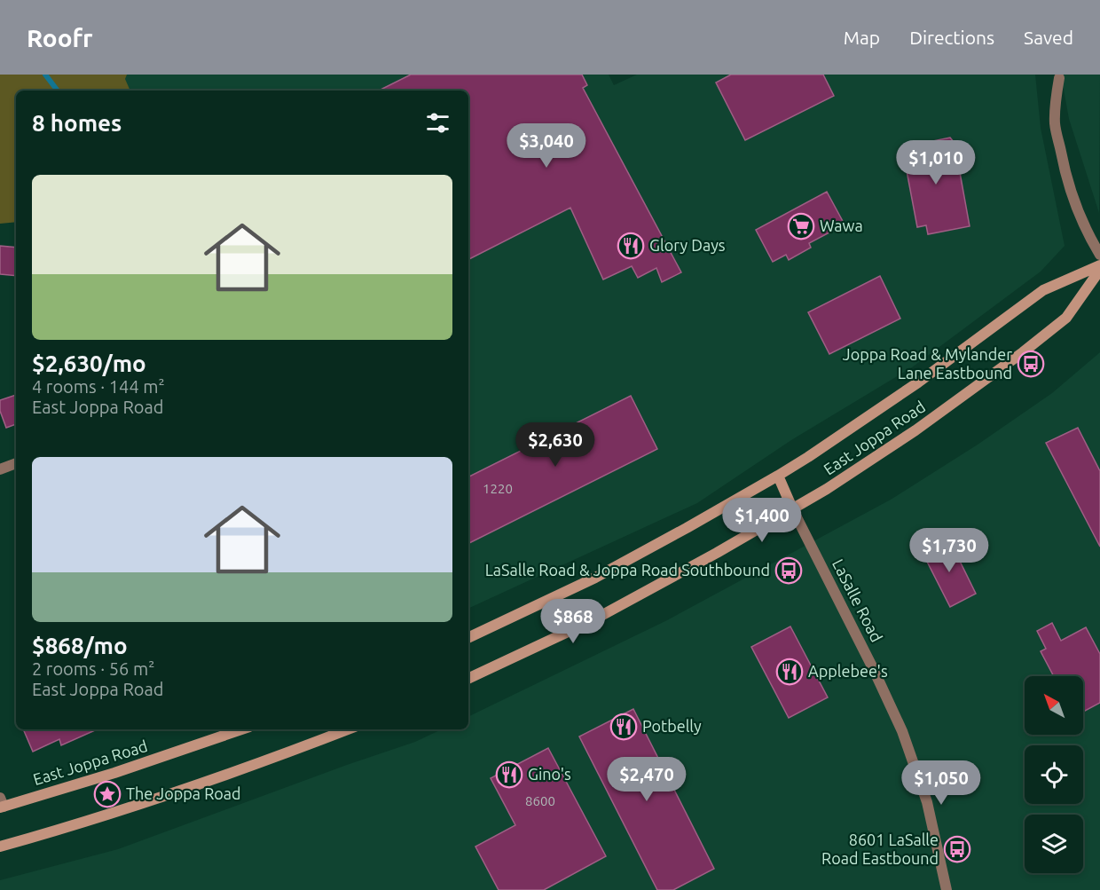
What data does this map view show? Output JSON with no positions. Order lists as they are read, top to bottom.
{
  "streets": {
    "main road": ["East Joppa Road"],
    "street": ["LaSalle Road"]
  },
  "crossings": [
    ["East Joppa Road", "LaSalle Road"]
  ],
  "places": {
    "supermarket": ["Wawa"],
    "restaurant": [
      "Glory Days",
      "Applebee's",
      "Potbelly",
      "Gino's"
    ],
    "bus stop": ["Joppa Road & Mylander Lane Eastbound", "LaSalle Road & Joppa Road Southbound", "8601 LaSalle Road Eastbound"],
    "place": ["The Joppa Road"]
  },
  "house_numbers": ["1220", "8600"],
  "north": "top left",
  "page": {
    "header": "Roofr",
    "nav": ["Map", "Directions", "Saved"],
    "heading": "8 homes",
    "price": [
      "$3,040",
      "$1,010",
      "$2,630",
      "$1,400",
      "$1,730",
      "$868",
      "$2,470",
      "$1,050"
    ],
    "list": [
      {
        "name": "$2,630/mo",
        "note": "4 rooms · 144 m² · East Joppa Road"
      },
      {
        "name": "$868/mo",
        "note": "2 rooms · 56 m² · East Joppa Road"
      }
    ]
  }
}
